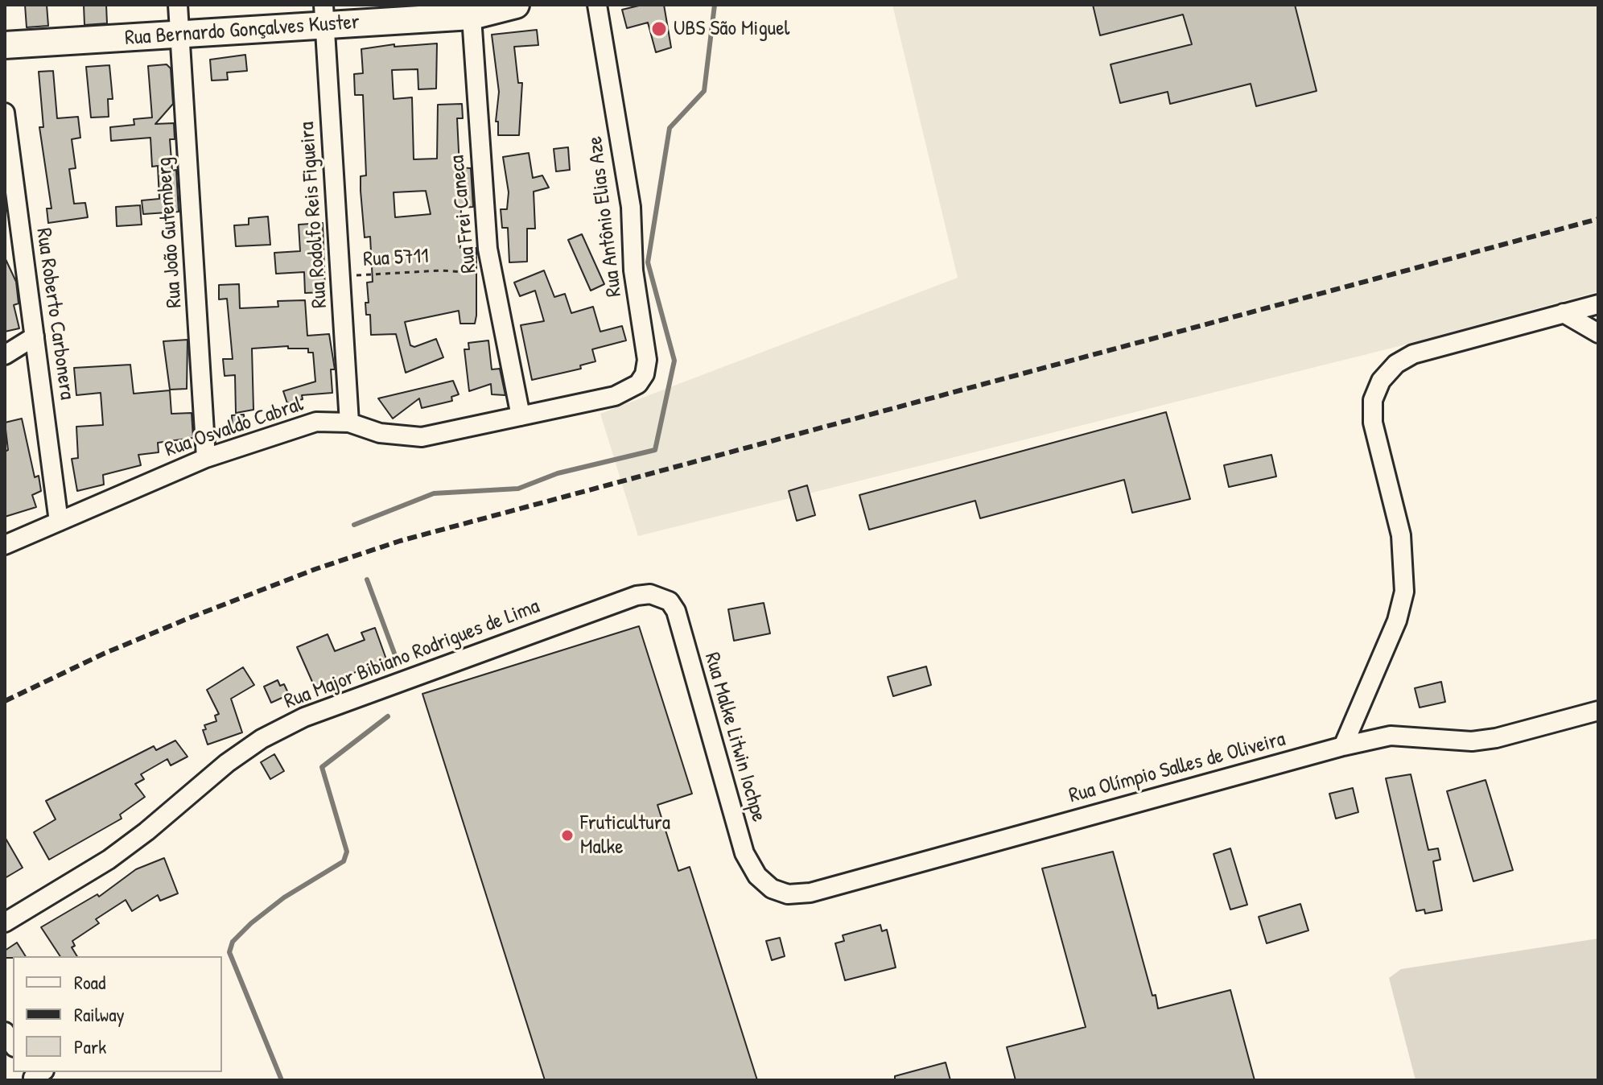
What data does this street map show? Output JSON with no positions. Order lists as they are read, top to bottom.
{
  "streets": {
    "street": [
      "Rua Bernardo Gonçalves Kuster",
      "Rua Frei Caneca",
      "Rua Rodolfo Reis Figueira",
      "Rua Antônio Elias Aze",
      "Rua João Gutemberg",
      "Rua Roberto Carbonera",
      "Rua Osvaldo Cabral",
      "Rua Major Bibiano Rodrigues de Lima",
      "Rua Malke Litwin Iochpe",
      "Rua Olímpio Salles de Oliveira"
    ],
    "path": ["Rua 5711"]
  },
  "crossings": [
    ["Rua Bernardo Gonçalves Kuster", "Rua Frei Caneca"],
    ["Rua Bernardo Gonçalves Kuster", "Rua Rodolfo Reis Figueira"],
    ["Rua Bernardo Gonçalves Kuster", "Rua João Gutemberg"],
    ["Rua Frei Caneca", "Rua 5711"],
    ["Rua Frei Caneca", "Rua Osvaldo Cabral"],
    ["Rua Rodolfo Reis Figueira", "Rua 5711"],
    ["Rua Rodolfo Reis Figueira", "Rua Osvaldo Cabral"],
    ["Rua Antônio Elias Aze", "Rua Osvaldo Cabral"],
    ["Rua João Gutemberg", "Rua Osvaldo Cabral"],
    ["Rua Roberto Carbonera", "Rua Osvaldo Cabral"],
    ["Rua Major Bibiano Rodrigues de Lima", "Rua Malke Litwin Iochpe"],
    ["Rua Malke Litwin Iochpe", "Rua Olímpio Salles de Oliveira"]
  ],
  "places": ["UBS São Miguel", "Fruticultura Malke"],
  "legend": ["Road", "Railway", "Park"]
}
